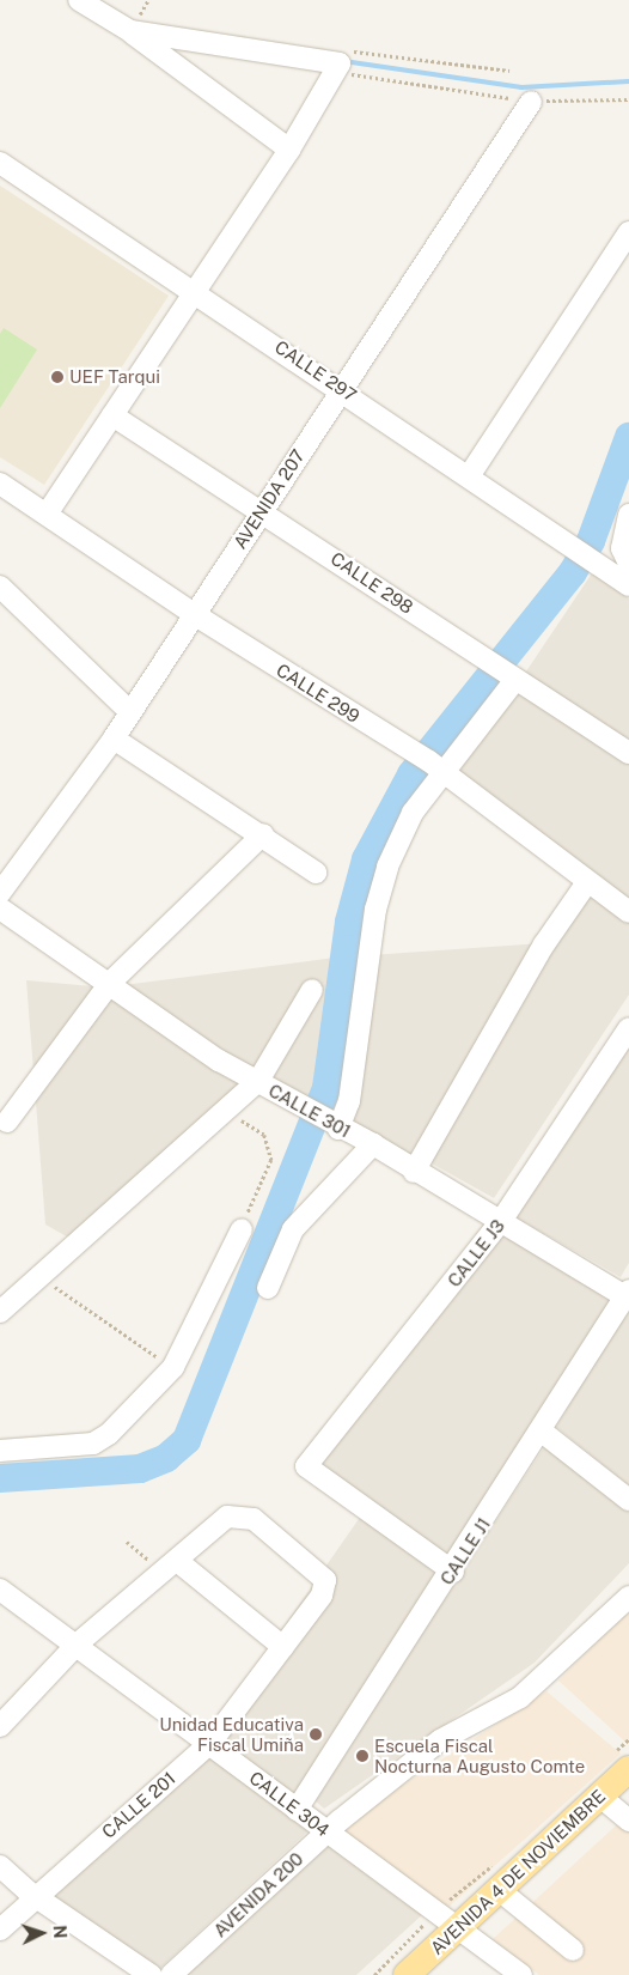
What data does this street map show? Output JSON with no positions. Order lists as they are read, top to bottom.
{
  "streets": {
    "main road": ["AVENIDA 4 DE NOVIEMBRE"],
    "street": [
      "CALLE 297",
      "AVENIDA 207",
      "CALLE 298",
      "CALLE 299",
      "CALLE 301",
      "CALLE J3",
      "CALLE J1",
      "CALLE 304",
      "CALLE 201",
      "AVENIDA 200"
    ]
  },
  "crossings": [
    ["CALLE 297", "AVENIDA 207"],
    ["AVENIDA 207", "CALLE 298"],
    ["AVENIDA 207", "CALLE 299"],
    ["CALLE 301", "CALLE J3"],
    ["CALLE 301", "CALLE J1"],
    ["CALLE J3", "CALLE J1"],
    ["CALLE J1", "CALLE 304"],
    ["CALLE 304", "CALLE 201"],
    ["CALLE 304", "AVENIDA 4 DE NOVIEMBRE"],
    ["CALLE 304", "AVENIDA 200"]
  ],
  "places": ["UEF Tarqui", "Unidad Educativa Fiscal Umiña", "Escuela Fiscal Nocturna Augusto Comte"],
  "north": "right"
}
